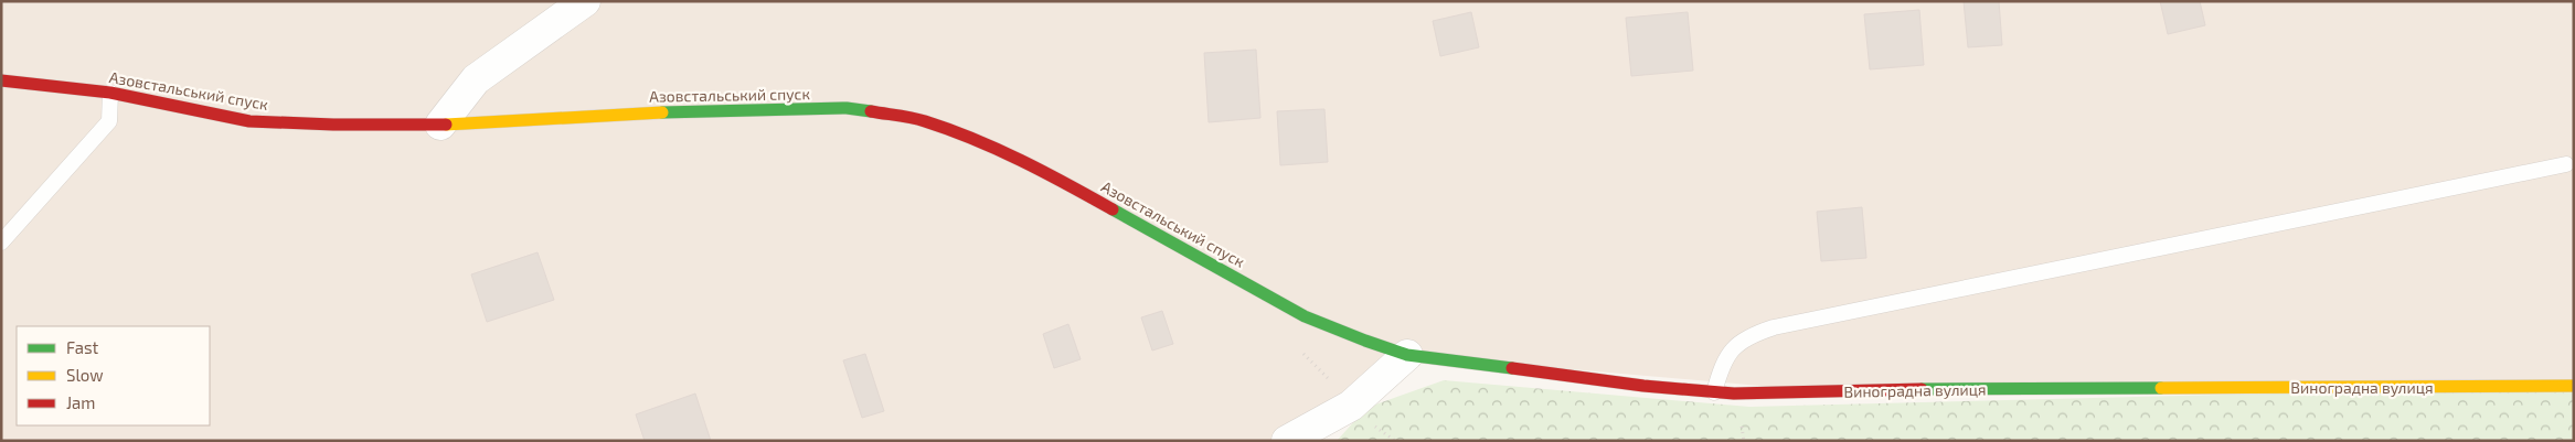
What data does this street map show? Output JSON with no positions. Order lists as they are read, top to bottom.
{
  "streets": {
    "street": ["Азовстальський спуск", "Виноградна вулиця"]
  },
  "crossings": [
    ["Азовстальський спуск", "Виноградна вулиця"]
  ],
  "legend": ["Fast", "Slow", "Jam"]
}
